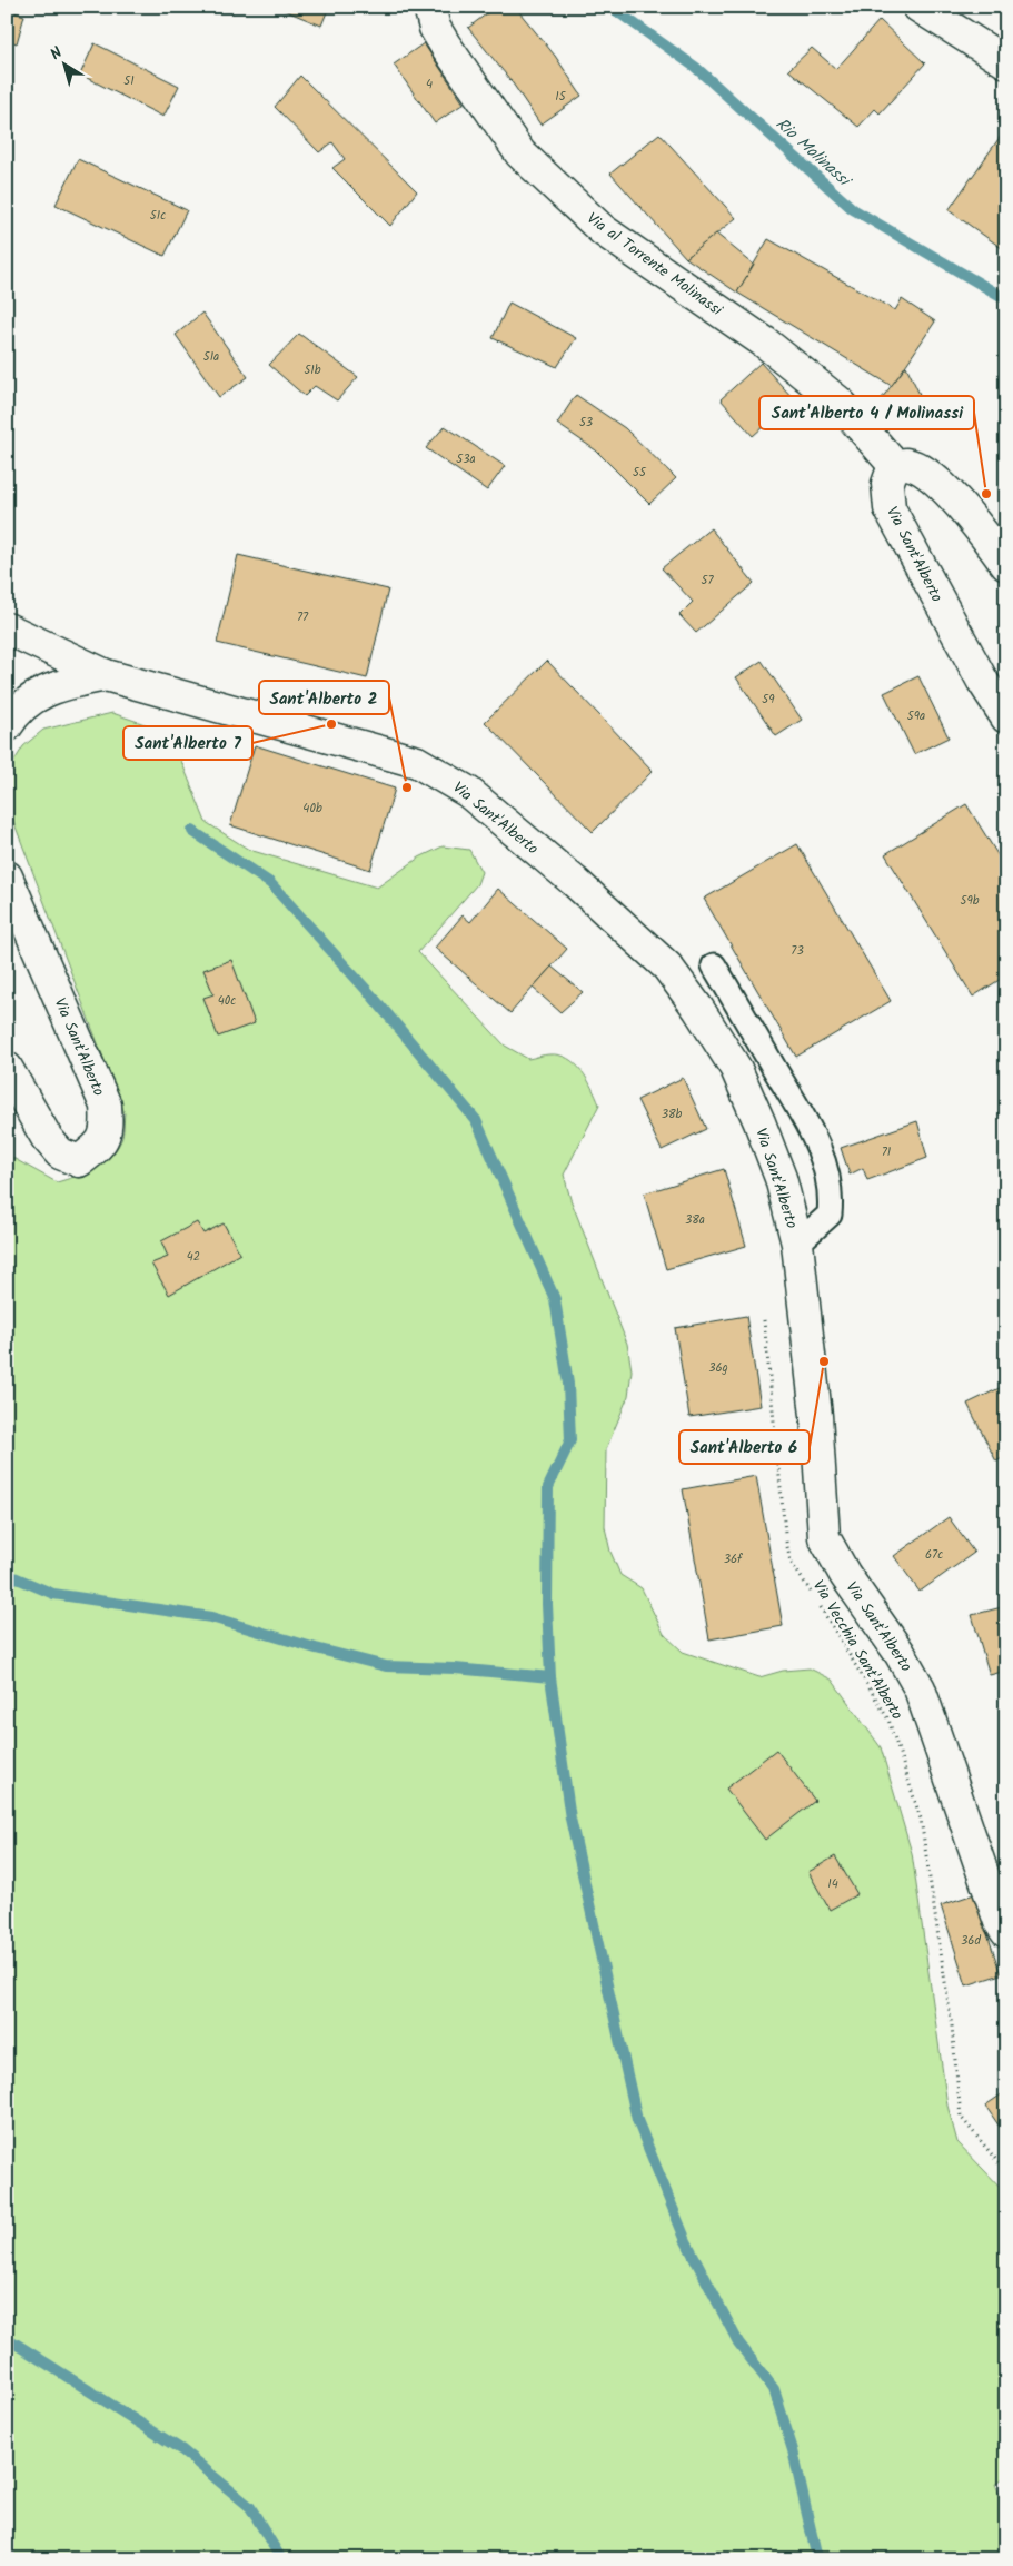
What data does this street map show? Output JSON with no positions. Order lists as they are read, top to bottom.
{
  "streets": {
    "street": ["Via al Torrente Molinassi", "Via Sant'Alberto"],
    "path": ["Via Vecchia Sant'Alberto"]
  },
  "crossings": [
    ["Via al Torrente Molinassi", "Via Sant'Alberto"]
  ],
  "water": ["Rio Molinassi"],
  "places": [
    "Sant'Alberto 4 / Molinassi",
    "Sant'Alberto 7",
    "Sant'Alberto 2",
    "Sant'Alberto 6"
  ],
  "house_numbers": [
    "51",
    "4",
    "15",
    "51c",
    "51a",
    "51b",
    "53",
    "53a",
    "55",
    "57",
    "77",
    "59",
    "59a",
    "40b",
    "59b",
    "73",
    "40c",
    "38b",
    "71",
    "38a",
    "42",
    "36g",
    "67c",
    "36f",
    "14",
    "36d"
  ],
  "north": "top left"
}
